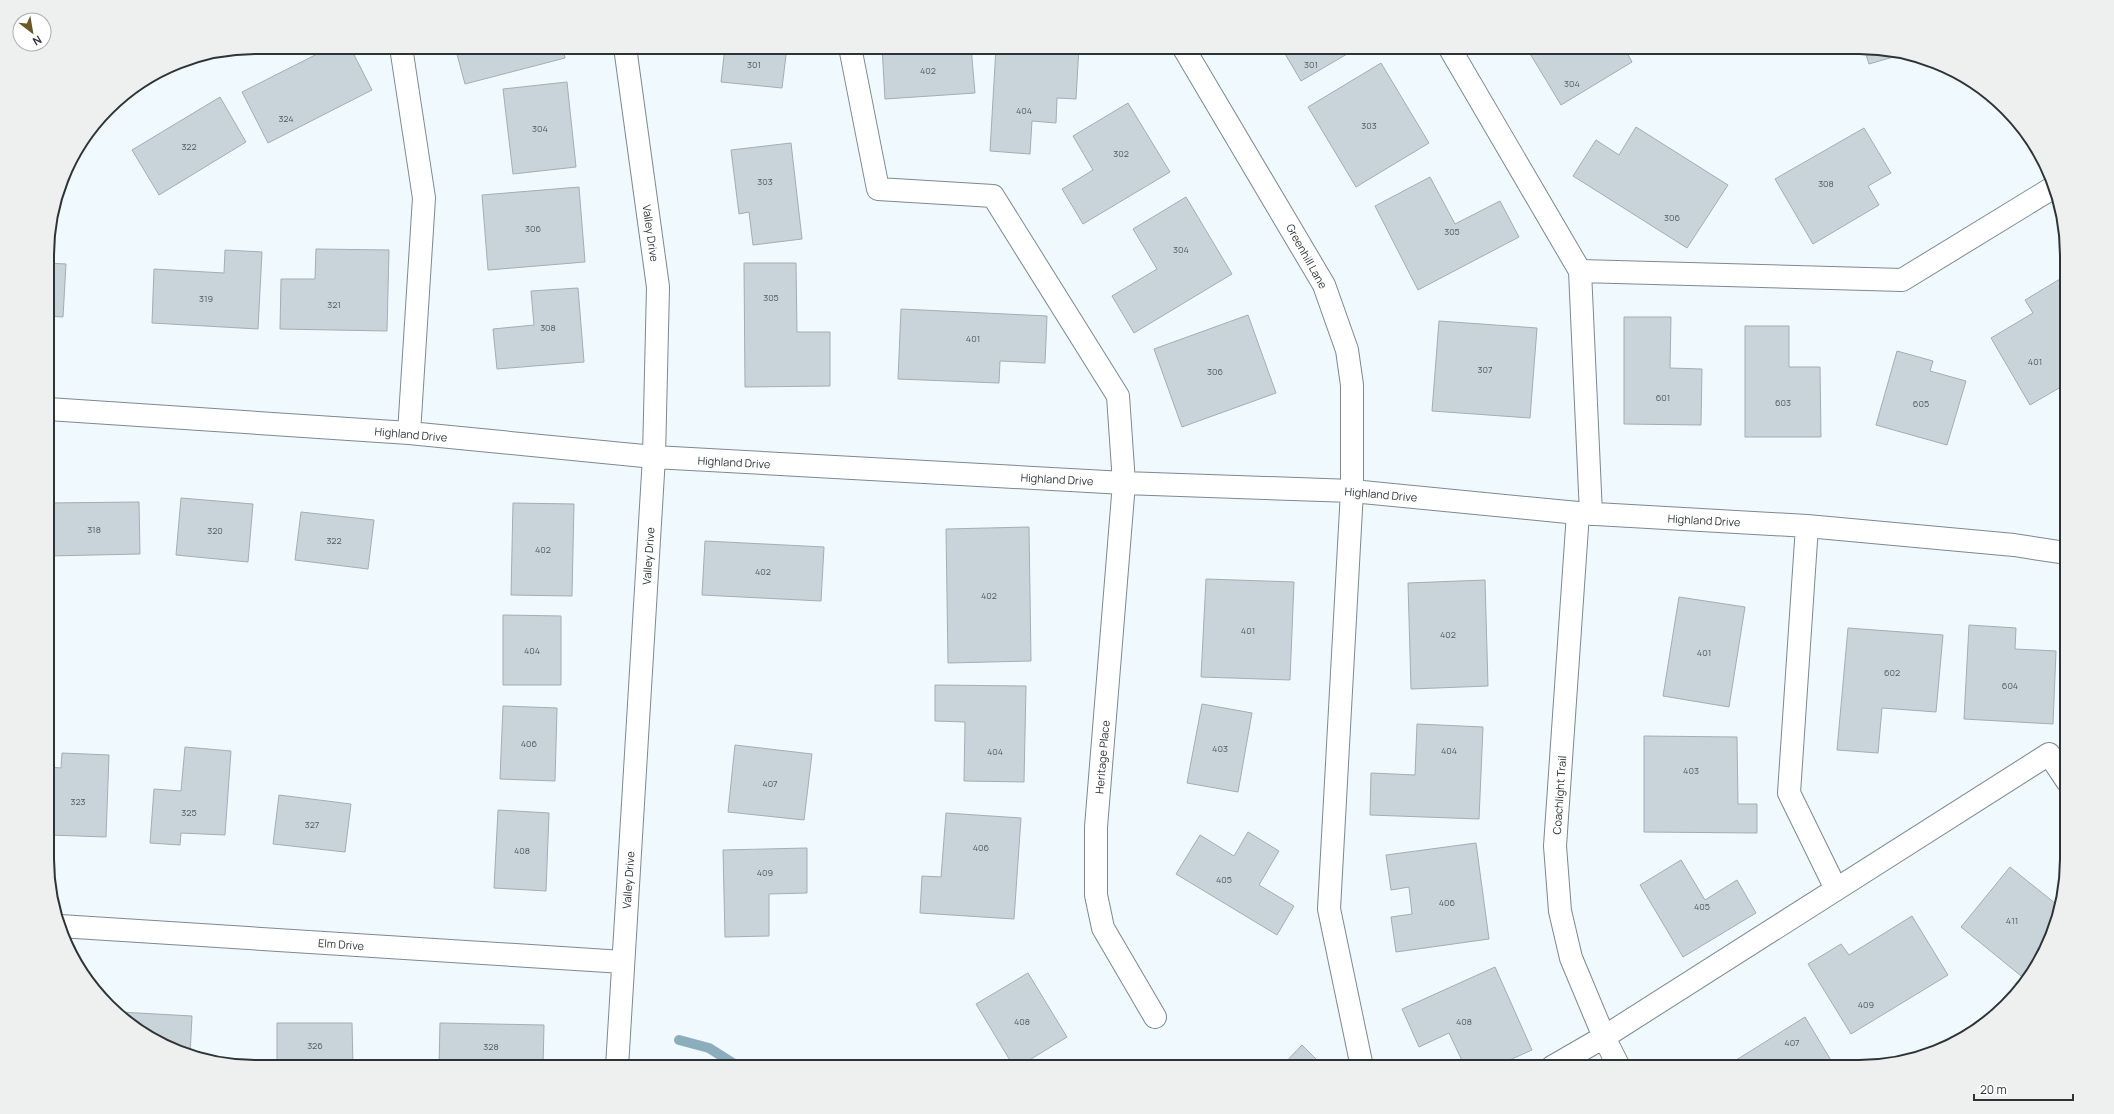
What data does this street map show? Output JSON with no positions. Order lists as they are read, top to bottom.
{
  "streets": {
    "street": [
      "Valley Drive",
      "Greenhill Lane",
      "Highland Drive",
      "Heritage Place",
      "Coachlight Trail",
      "Elm Drive"
    ]
  },
  "crossings": [
    ["Valley Drive", "Highland Drive"],
    ["Valley Drive", "Elm Drive"],
    ["Greenhill Lane", "Highland Drive"],
    ["Highland Drive", "Heritage Place"],
    ["Highland Drive", "Coachlight Trail"]
  ],
  "house_numbers": [
    "301",
    "301",
    "402",
    "304",
    "404",
    "324",
    "303",
    "304",
    "322",
    "302",
    "303",
    "308",
    "306",
    "306",
    "305",
    "304",
    "305",
    "319",
    "321",
    "308",
    "401",
    "401",
    "307",
    "306",
    "601",
    "603",
    "605",
    "318",
    "320",
    "322",
    "402",
    "402",
    "402",
    "401",
    "402",
    "404",
    "401",
    "602",
    "604",
    "406",
    "403",
    "404",
    "404",
    "403",
    "407",
    "323",
    "325",
    "327",
    "406",
    "408",
    "409",
    "405",
    "406",
    "405",
    "411",
    "409",
    "408",
    "408",
    "407",
    "326",
    "328"
  ],
  "scale_bar": "20 m",
  "north": "bottom right"
}
